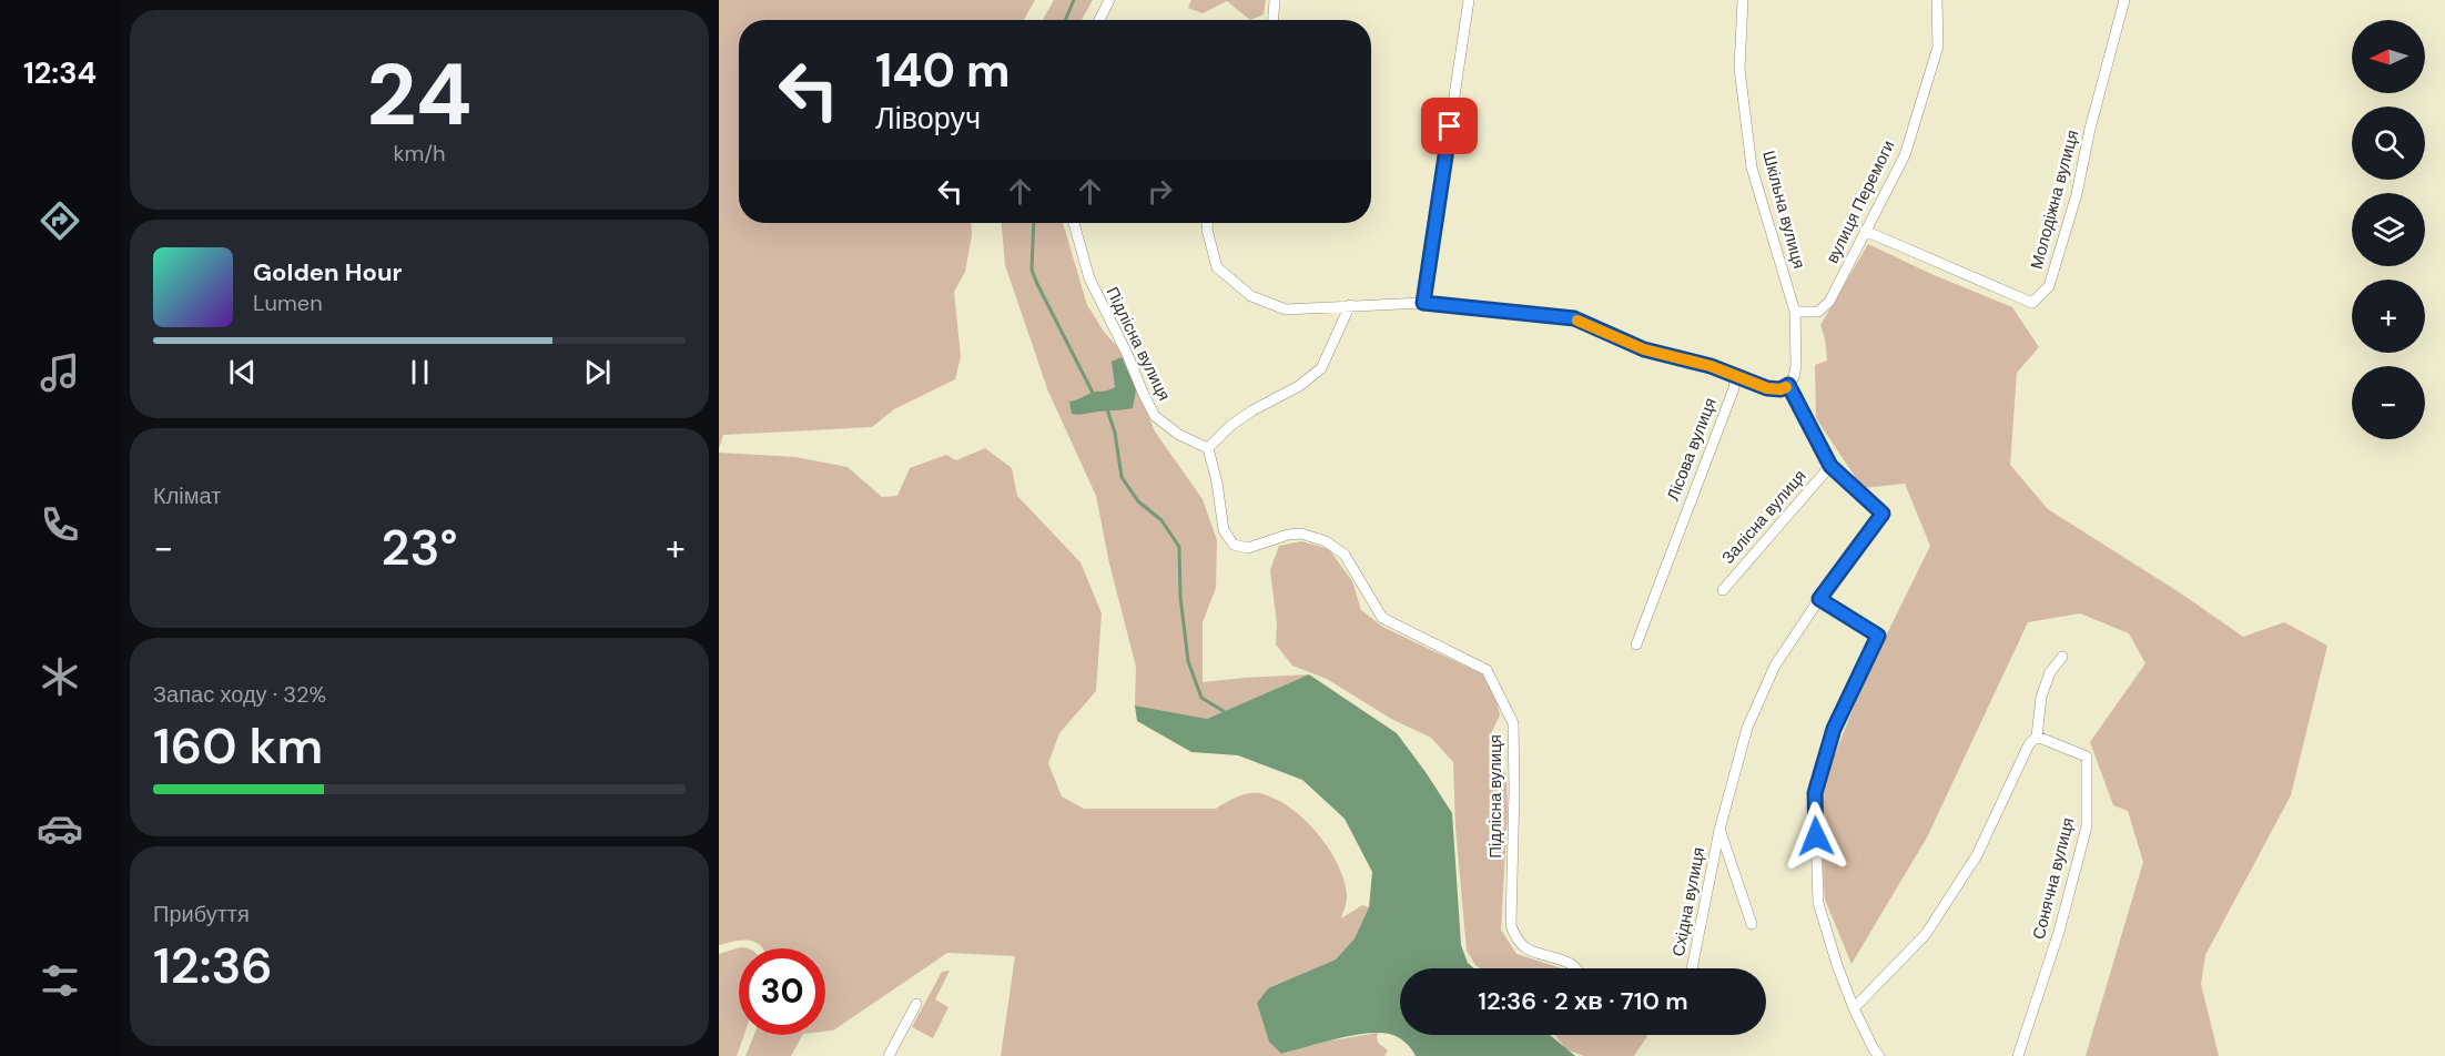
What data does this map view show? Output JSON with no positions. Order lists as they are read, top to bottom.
{
  "streets": {
    "street": [
      "Молодіжна вулиця",
      "вулиця Перемоги",
      "Шкільна вулиця",
      "Підлісна вулиця",
      "Лісова вулиця",
      "Залісна вулиця",
      "Сонячна вулиця",
      "Східна вулиця"
    ]
  },
  "crossings": [
    ["Молодіжна вулиця", "вулиця Перемоги"],
    ["вулиця Перемоги", "Шкільна вулиця"],
    ["Залісна вулиця", "Східна вулиця"]
  ],
  "north": "left",
  "page": {
    "tabs": "12:34",
    "tile": [
      ["24", "km/h"],
      "Клімат",
      ["Запас ходу · 32%", "160 km"],
      ["Прибуття", "12:36"]
    ],
    "map_buttons": ["+", "−"],
    "turn": ["140 m", "Ліворуч"],
    "song": ["Golden Hour", "Lumen"],
    "heat": ["−", "23°", "+"],
    "limit": "30",
    "trip": "12:36 · 2 хв · 710 m"
  }
}
